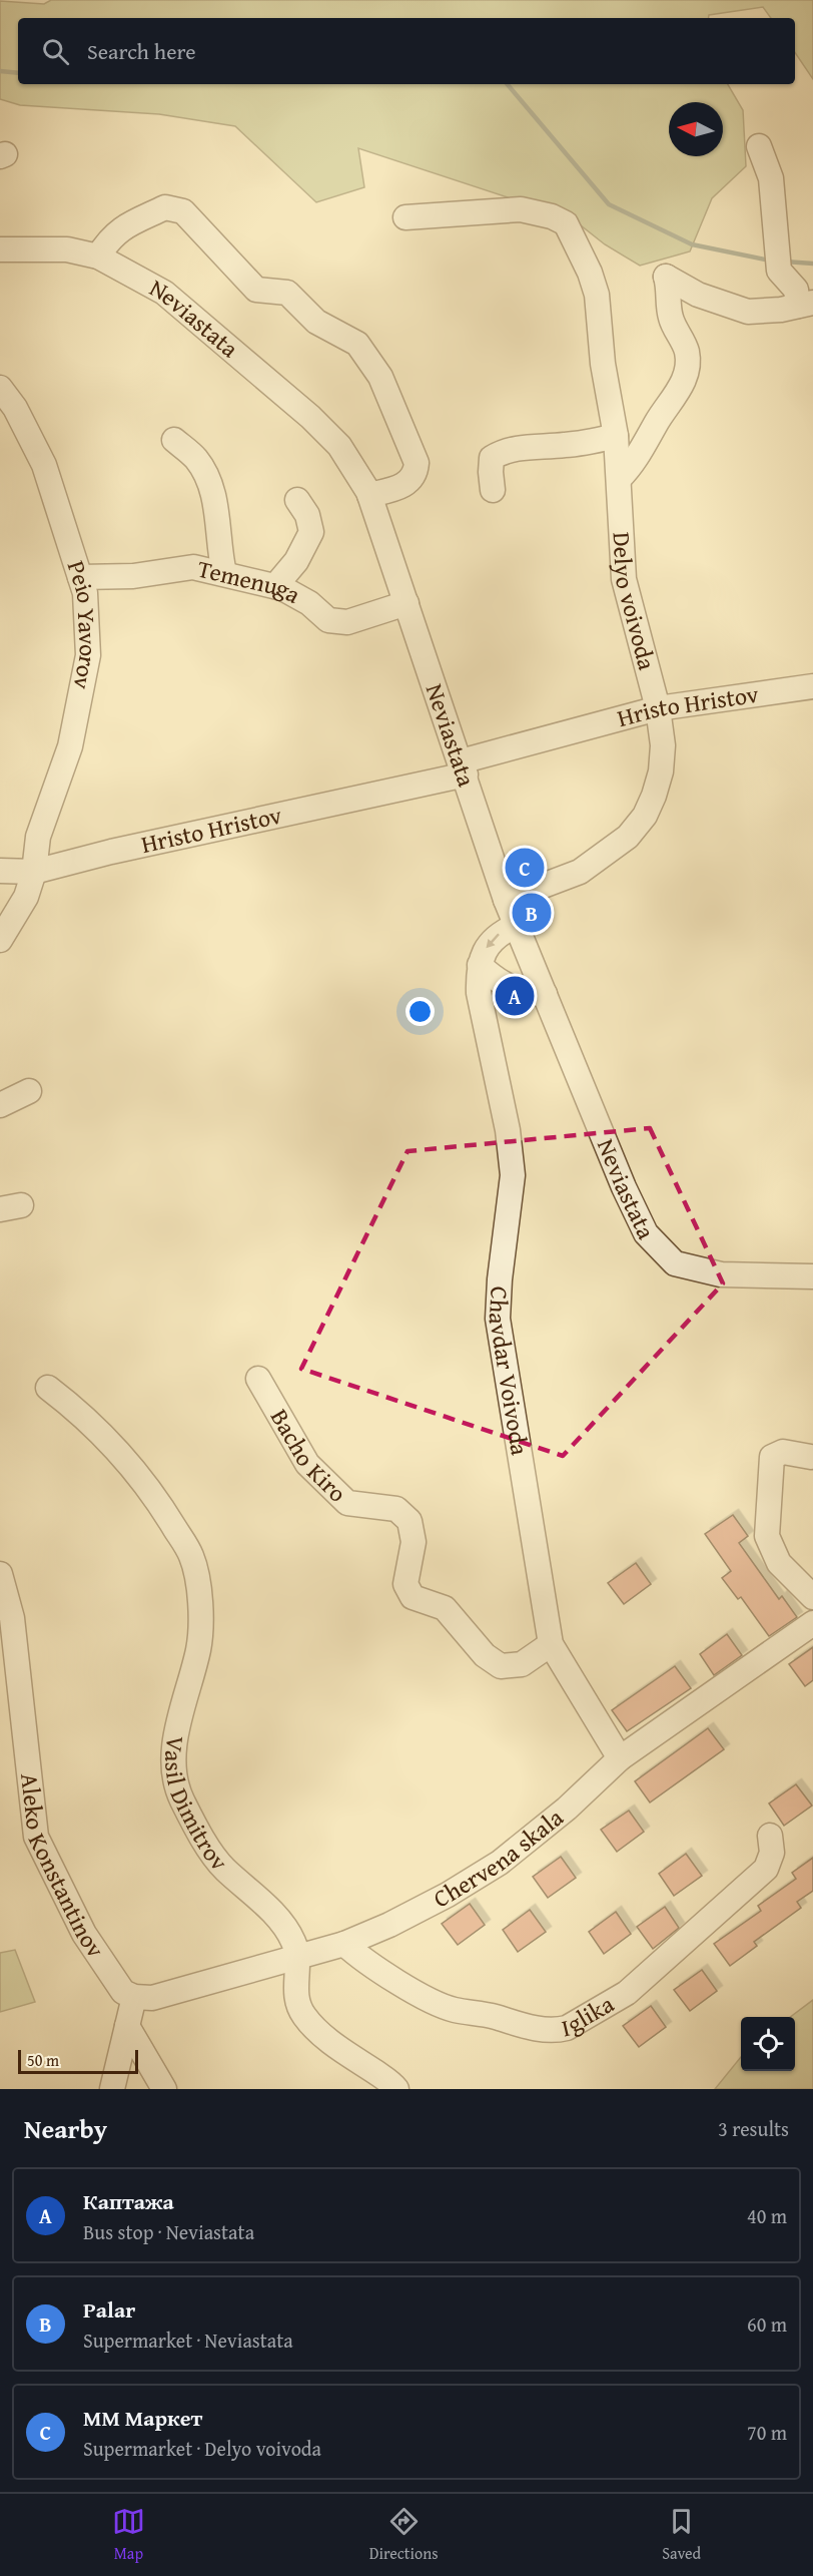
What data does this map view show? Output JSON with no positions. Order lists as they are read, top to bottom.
{
  "streets": {
    "street": [
      "Neviastata",
      "Temenuga",
      "Delyo voivoda",
      "Peio Yavorov",
      "Hristo Hristov",
      "Chavdar Voivoda",
      "Bacho Kiro",
      "Vasil Dimitrov",
      "Chervena skala",
      "Aleko Konstantinov",
      "Iglika"
    ]
  },
  "crossings": [
    ["Neviastata", "Temenuga"],
    ["Neviastata", "Delyo voivoda"],
    ["Neviastata", "Hristo Hristov"],
    ["Temenuga", "Peio Yavorov"],
    ["Delyo voivoda", "Hristo Hristov"],
    ["Peio Yavorov", "Hristo Hristov"],
    ["Chavdar Voivoda", "Bacho Kiro"],
    ["Chavdar Voivoda", "Chervena skala"],
    ["Vasil Dimitrov", "Chervena skala"],
    ["Chervena skala", "Aleko Konstantinov"],
    ["Chervena skala", "Iglika"]
  ],
  "scale_bar": "50 m",
  "north": "left",
  "page": {
    "search": "Search here",
    "pins": ["C", "B", "A"],
    "scale": "50 m",
    "heading": ["Nearby", "3 results"],
    "list": [
      {
        "mark": "A",
        "name": "Каптажа",
        "note": "Bus stop · Neviastata",
        "value": "40 m"
      },
      {
        "mark": "B",
        "name": "Palar",
        "note": "Supermarket · Neviastata",
        "value": "60 m"
      },
      {
        "mark": "C",
        "name": "ММ Маркет",
        "note": "Supermarket · Delyo voivoda",
        "value": "70 m"
      }
    ],
    "nav": ["Map", "Directions", "Saved"]
  }
}
